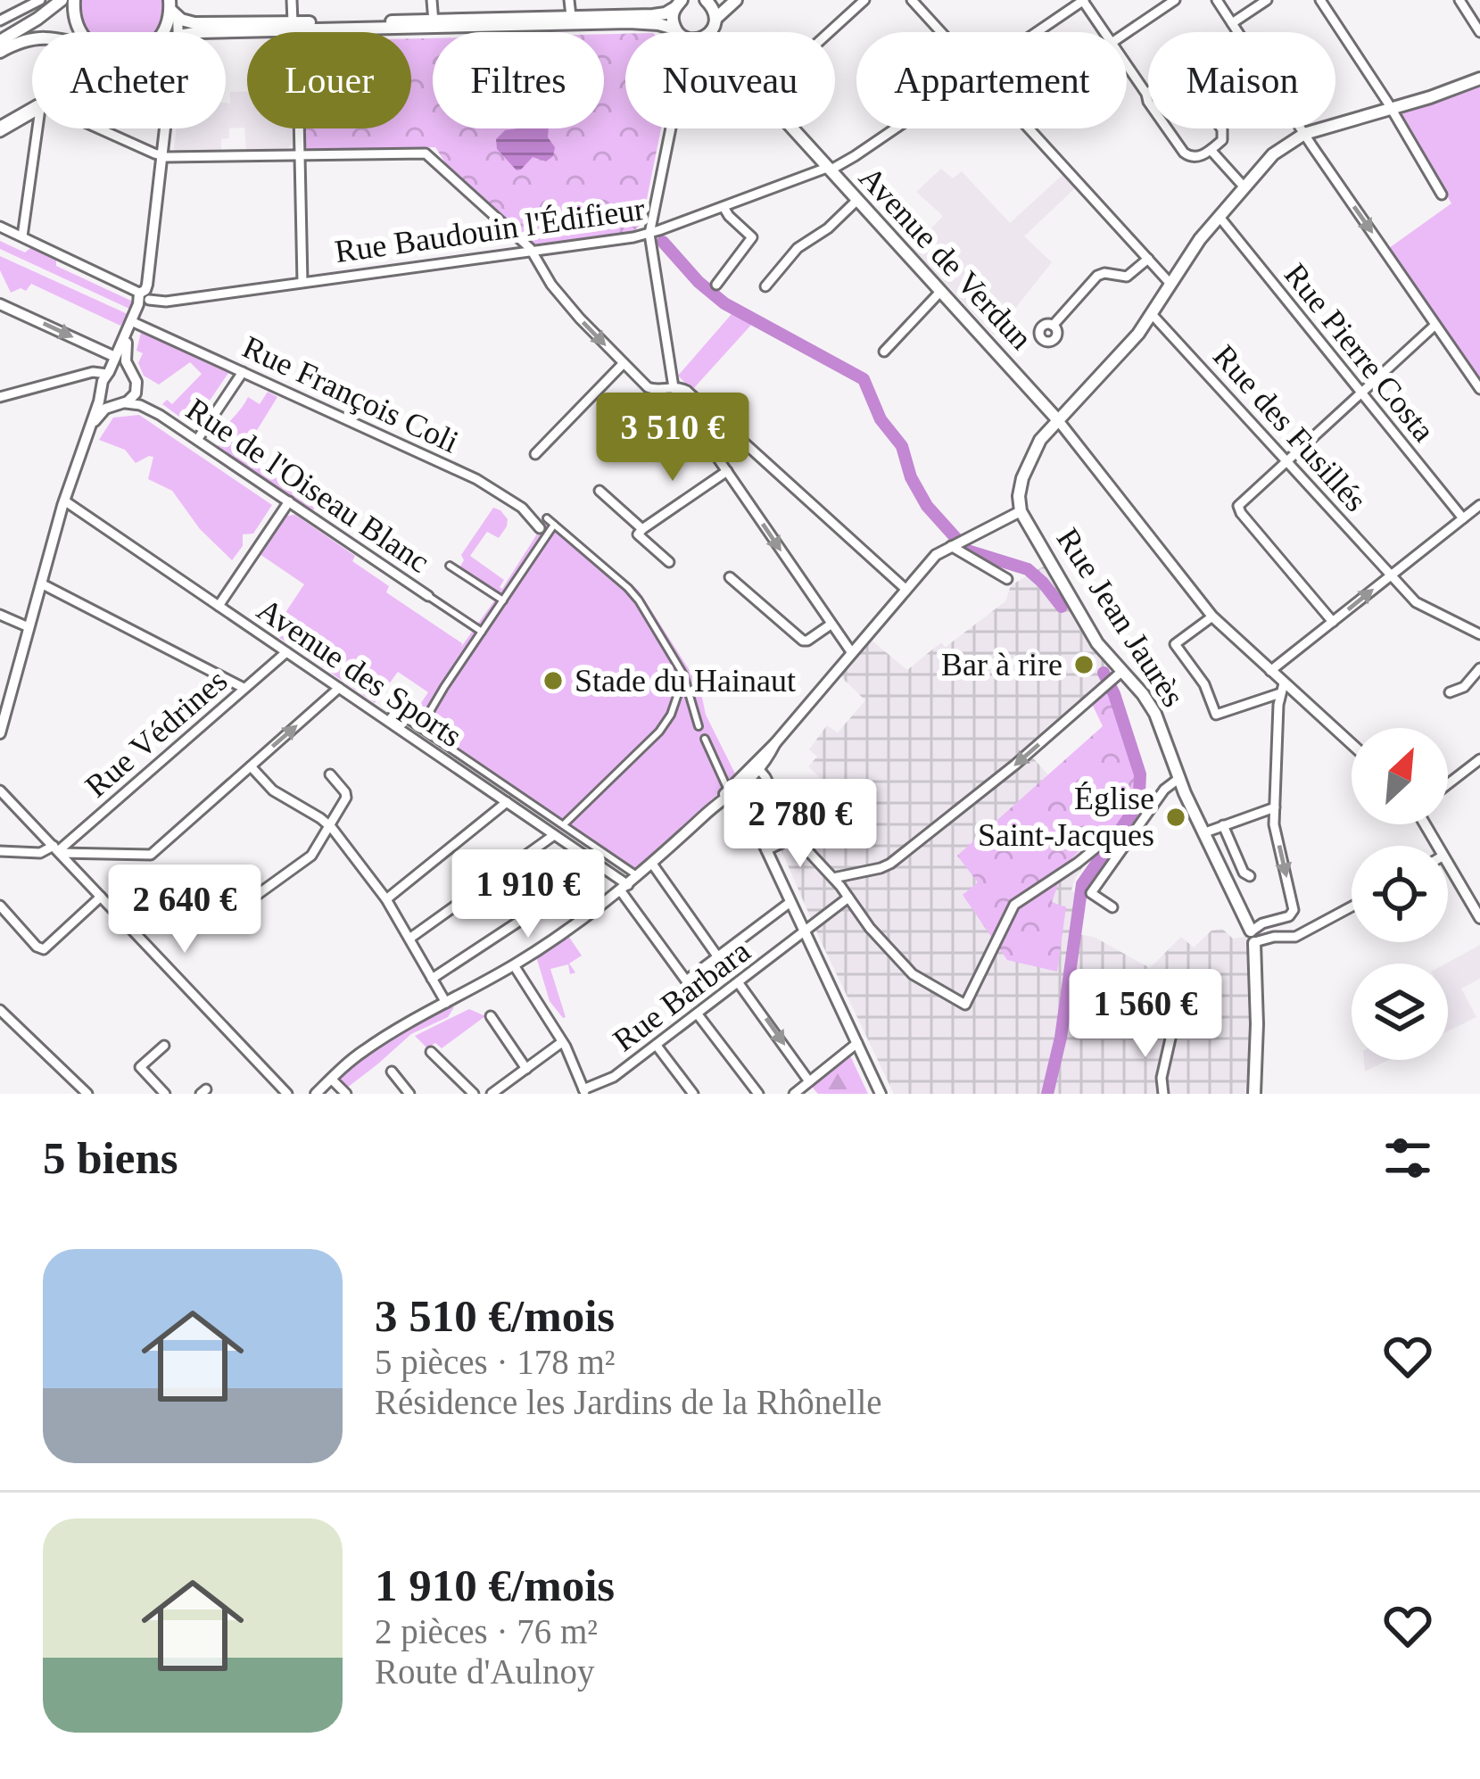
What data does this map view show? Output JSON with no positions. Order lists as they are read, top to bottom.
{
  "streets": {
    "main road": ["Avenue de Verdun", "Rue Jean Jaurès"],
    "street": [
      "Rue Baudouin l'Édifieur",
      "Rue Pierre Costa",
      "Rue François Coli",
      "Rue des Fusillés",
      "Rue de l'Oiseau Blanc",
      "Avenue des Sports",
      "Rue Védrines",
      "Rue Barbara"
    ]
  },
  "crossings": [
    ["Rue Baudouin l'Édifieur", "Avenue de Verdun"],
    ["Avenue des Sports", "Rue Védrines"]
  ],
  "places": ["Bar à rire", "Stade du Hainaut", "Église Saint-Jacques"],
  "north": "top right",
  "page": {
    "chip": [
      "Acheter",
      "Louer",
      "Filtres",
      "Nouveau",
      "Appartement",
      "Maison"
    ],
    "price": [
      "3 510 €",
      "2 780 €",
      "1 910 €",
      "2 640 €",
      "1 560 €"
    ],
    "heading": "5 biens",
    "list": [
      {
        "name": "3 510 €/mois",
        "note": "5 pièces · 178 m² · Résidence les Jardins de la Rhônelle"
      },
      {
        "name": "1 910 €/mois",
        "note": "2 pièces · 76 m² · Route d'Aulnoy"
      }
    ]
  }
}
